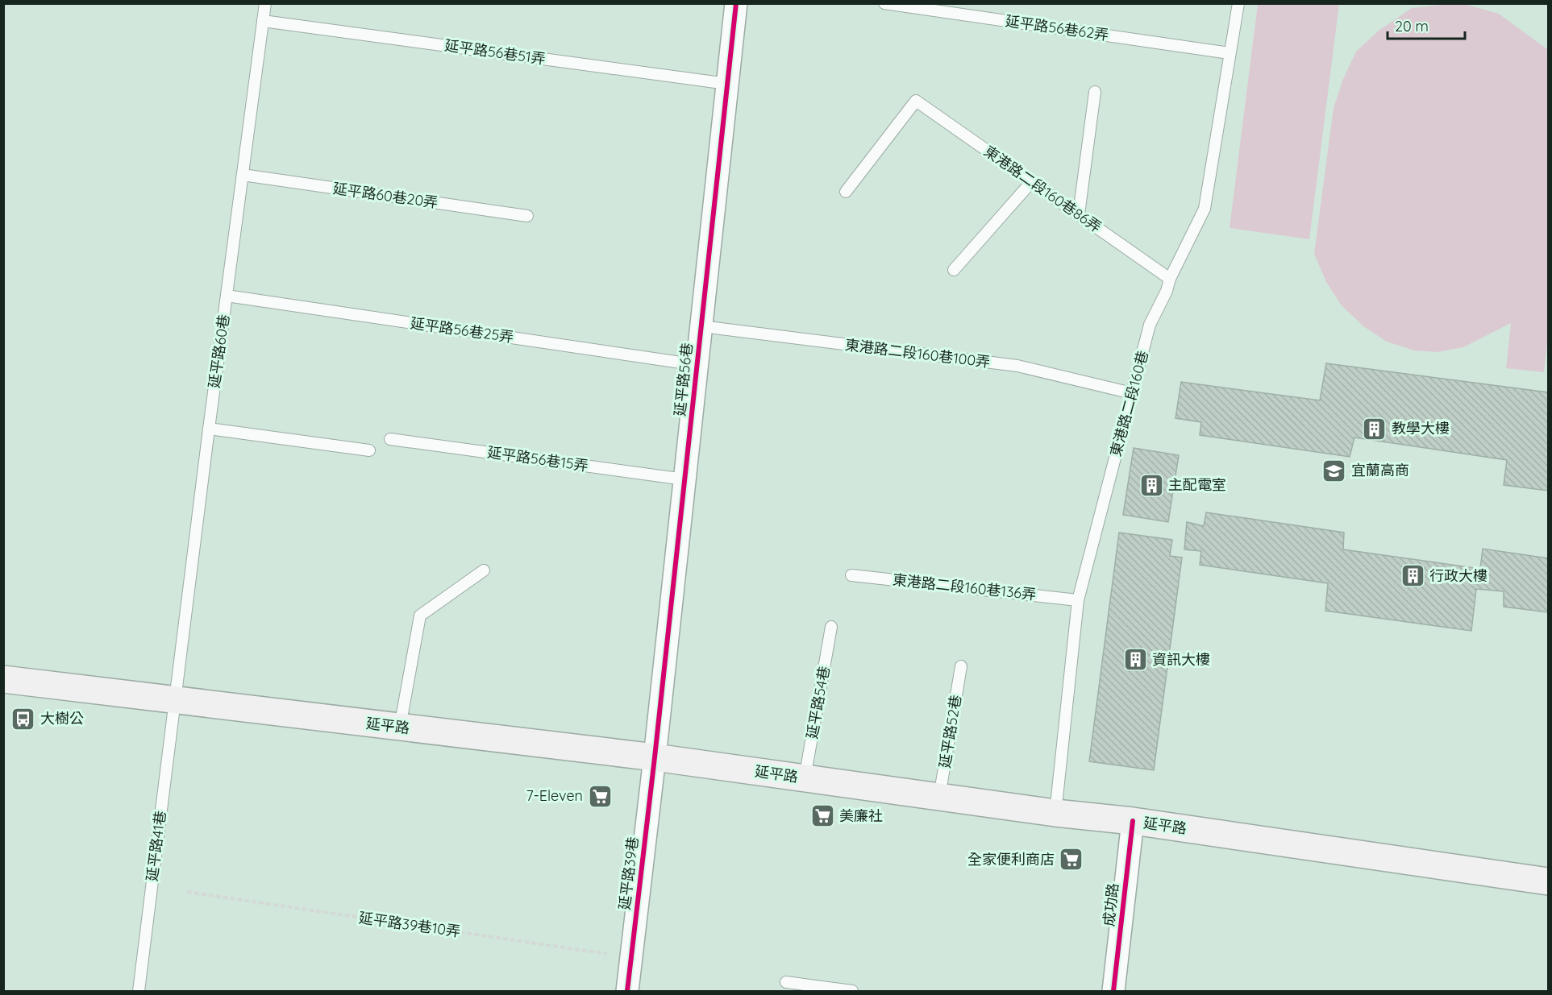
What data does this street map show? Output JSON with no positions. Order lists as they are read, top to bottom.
{
  "streets": {
    "main road": ["延平路"],
    "street": ["延平路56巷", "延平路39巷", "成功路"],
    "lane": [
      "延平路56巷62弄",
      "延平路56巷51弄",
      "東港路二段160巷86弄",
      "延平路60巷20弄",
      "延平路56巷25弄",
      "延平路60巷",
      "東港路二段160巷100弄",
      "東港路二段160巷",
      "延平路56巷15弄",
      "東港路二段160巷136弄",
      "延平路54巷",
      "延平路52巷",
      "延平路41巷"
    ],
    "path": ["延平路39巷10弄"]
  },
  "crossings": [
    ["延平路56巷62弄", "東港路二段160巷"],
    ["延平路56巷51弄", "延平路60巷"],
    ["延平路56巷51弄", "延平路56巷"],
    ["東港路二段160巷86弄", "東港路二段160巷"],
    ["延平路60巷20弄", "延平路60巷"],
    ["延平路56巷25弄", "延平路60巷"],
    ["延平路56巷25弄", "延平路56巷"],
    ["延平路60巷", "延平路"],
    ["延平路60巷", "延平路41巷"],
    ["東港路二段160巷100弄", "延平路56巷"],
    ["東港路二段160巷100弄", "東港路二段160巷"],
    ["延平路56巷", "延平路56巷15弄"],
    ["延平路56巷", "延平路"],
    ["延平路56巷", "延平路39巷"],
    ["東港路二段160巷", "東港路二段160巷136弄"],
    ["東港路二段160巷", "延平路"],
    ["延平路54巷", "延平路"],
    ["延平路", "延平路52巷"],
    ["延平路", "延平路41巷"],
    ["延平路", "延平路39巷"],
    ["延平路", "成功路"],
    ["延平路39巷", "延平路39巷10弄"]
  ],
  "places": {
    "building": [
      "教學大樓",
      "主配電室",
      "行政大樓",
      "資訊大樓"
    ],
    "school or university": ["宜蘭高商"],
    "bus stop": ["大樹公"],
    "supermarket": ["7-Eleven", "美廉社", "全家便利商店"]
  },
  "scale_bar": "20 m"
}
